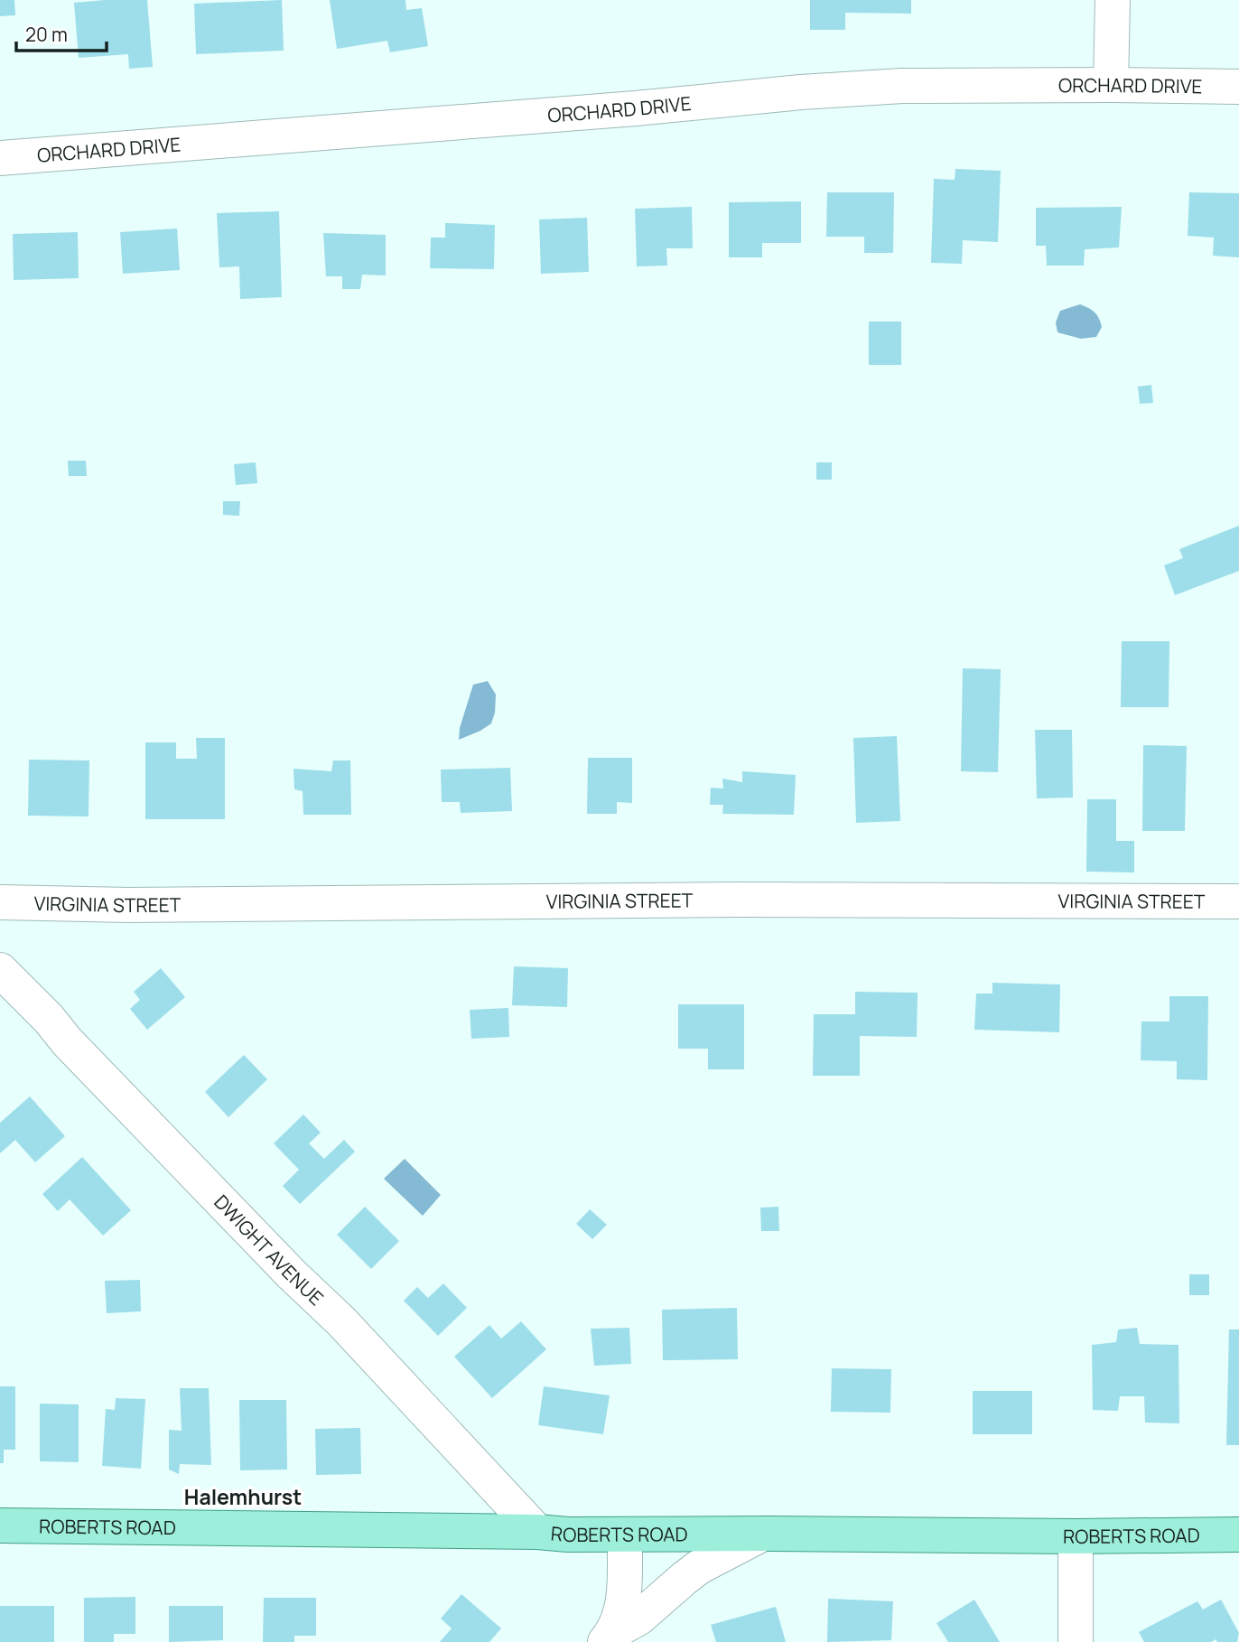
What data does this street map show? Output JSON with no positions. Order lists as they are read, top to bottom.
{
  "streets": {
    "main road": ["ROBERTS ROAD"],
    "street": ["ORCHARD DRIVE", "VIRGINIA STREET", "DWIGHT AVENUE"]
  },
  "crossings": [
    ["DWIGHT AVENUE", "ROBERTS ROAD"]
  ],
  "districts": ["Halemhurst"],
  "scale_bar": "20 m"
}
